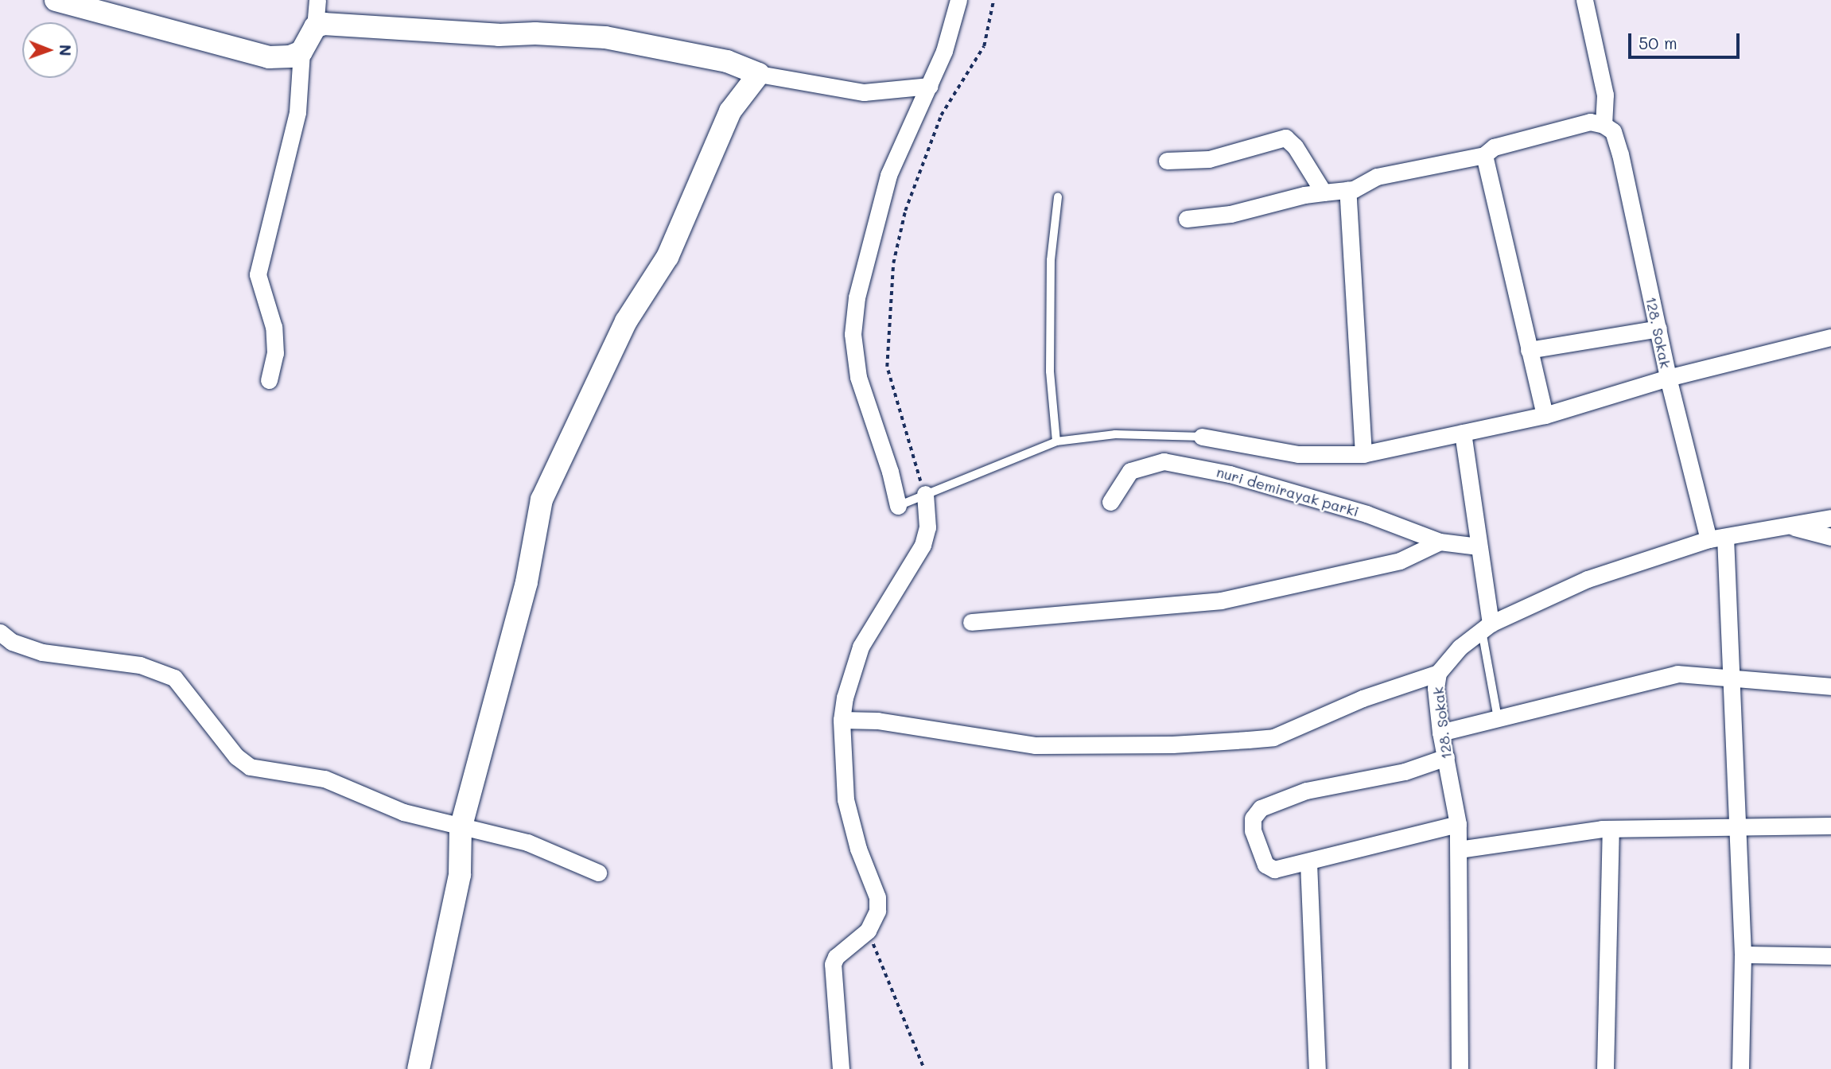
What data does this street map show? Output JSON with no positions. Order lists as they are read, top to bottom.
{
  "streets": {
    "street": ["128. Sokak", "nuri demirayak parki"]
  },
  "scale_bar": "50 m",
  "north": "right"
}
